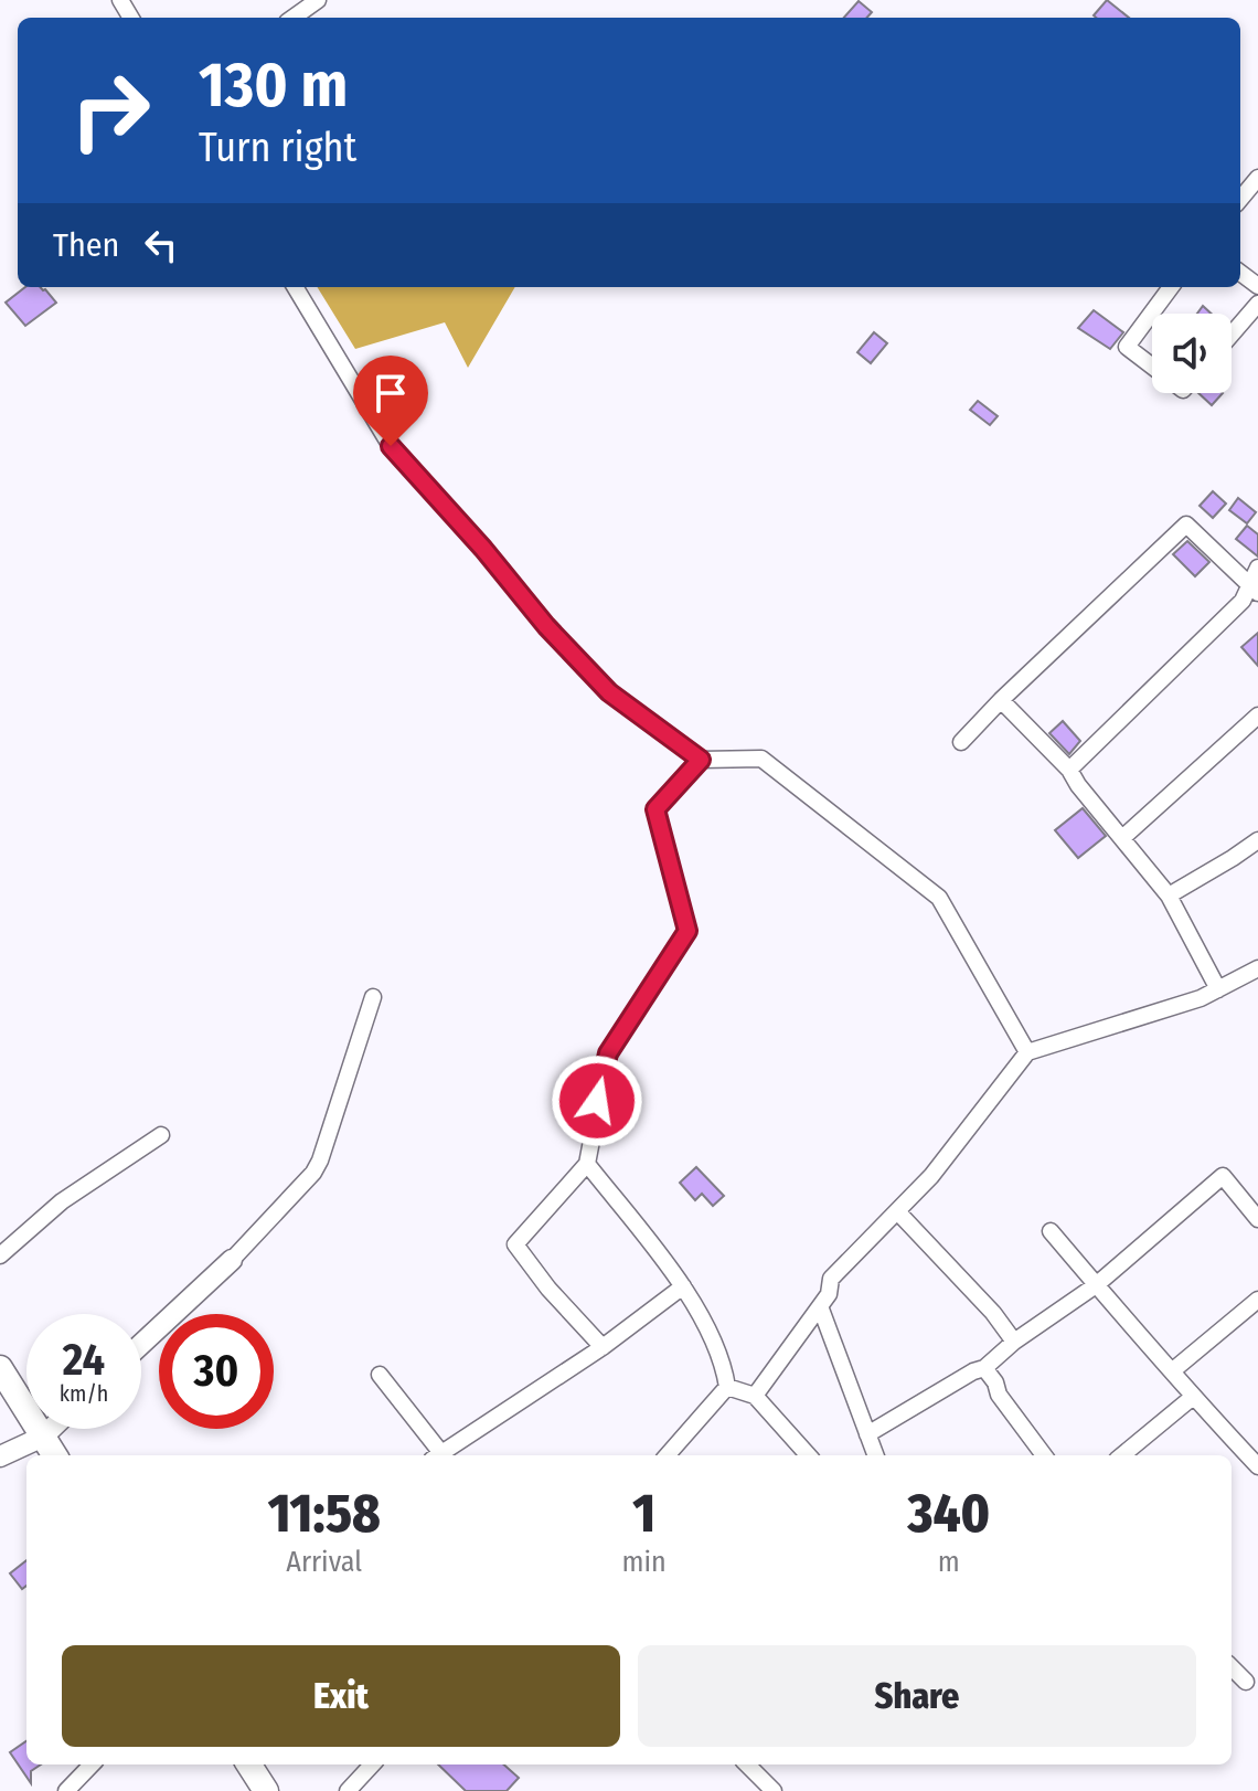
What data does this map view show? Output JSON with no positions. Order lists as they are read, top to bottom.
{
  "page": {
    "turn": ["130 m", "Turn right"],
    "then": "Then",
    "speed": "24 km/h",
    "limit": "30",
    "eta": [
      "11:58",
      "Arrival",
      "1",
      "min",
      "340",
      "m"
    ],
    "buttons": ["Exit", "Share"]
  }
}
